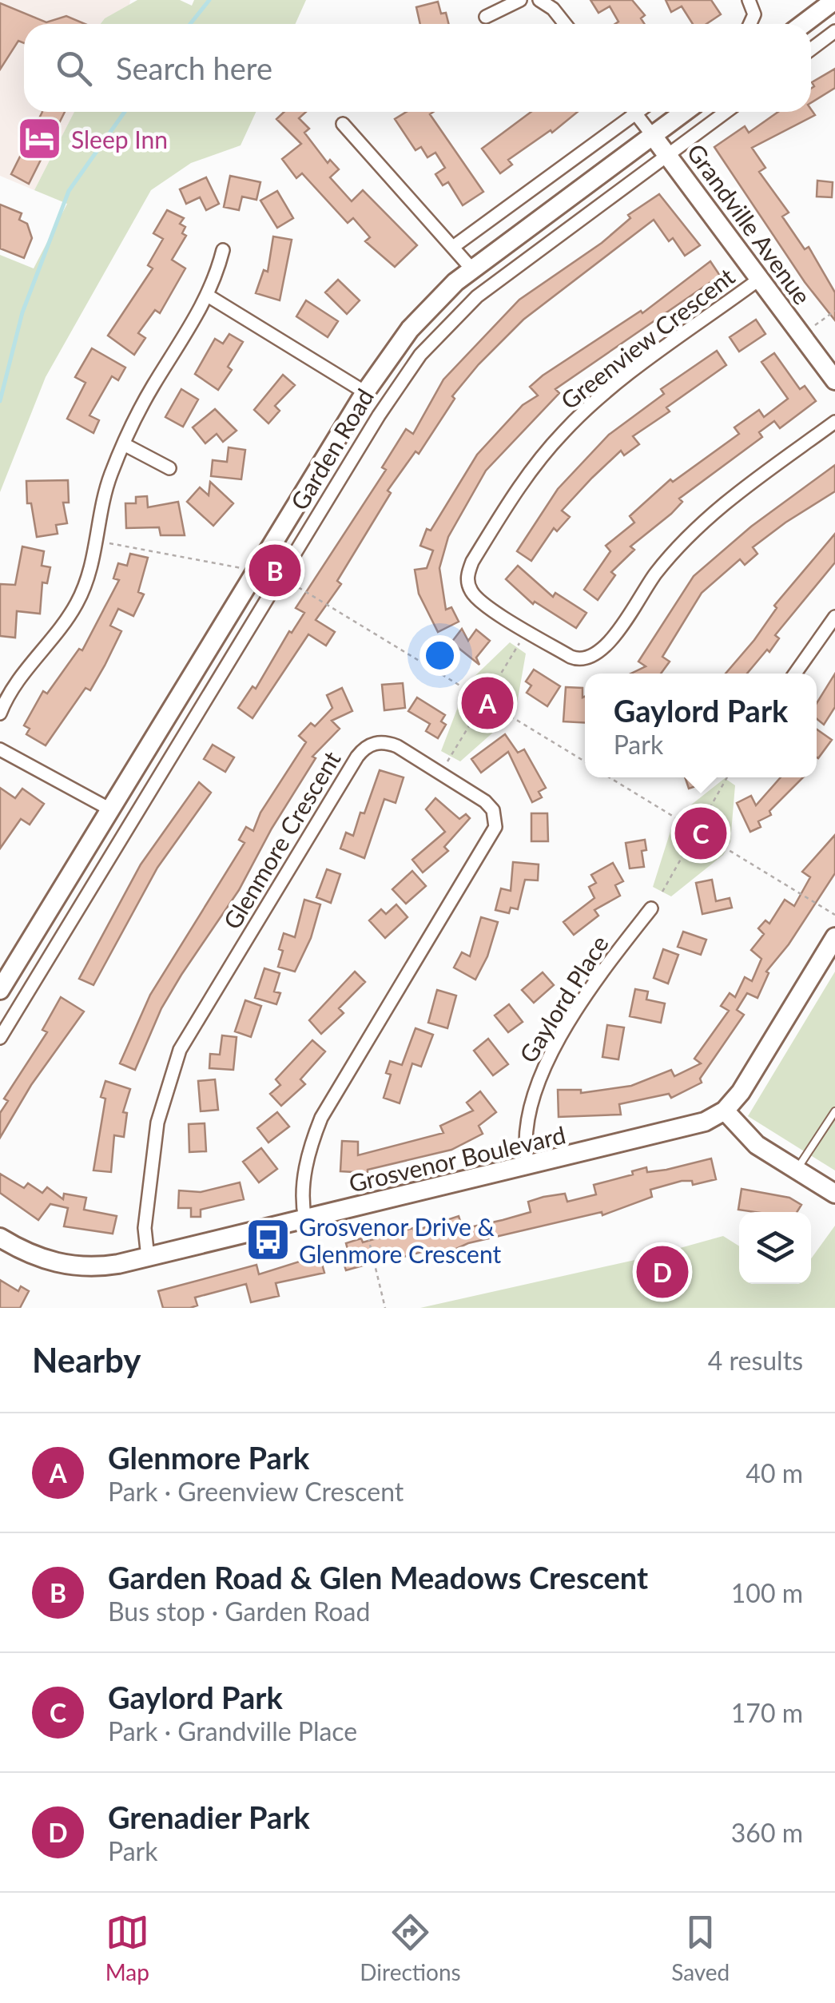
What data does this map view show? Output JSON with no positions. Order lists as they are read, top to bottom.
{
  "streets": {
    "street": [
      "Grandville Avenue",
      "Greenview Crescent",
      "Garden Road",
      "Glenmore Crescent",
      "Gaylord Place",
      "Grosvenor Boulevard"
    ]
  },
  "crossings": [
    ["Grandville Avenue", "Greenview Crescent"],
    ["Grandville Avenue", "Garden Road"],
    ["Glenmore Crescent", "Grosvenor Boulevard"],
    ["Gaylord Place", "Grosvenor Boulevard"]
  ],
  "places": {
    "hotel": ["Sleep Inn"],
    "bus stop": ["Grosvenor Drive & Glenmore Crescent"]
  },
  "page": {
    "search": "Search here",
    "pins": [
      "B",
      "A",
      "C",
      "D"
    ],
    "popup": ["Gaylord Park", "Park"],
    "heading": ["Nearby", "4 results"],
    "list": [
      {
        "mark": "A",
        "name": "Glenmore Park",
        "note": "Park · Greenview Crescent",
        "value": "40 m"
      },
      {
        "mark": "B",
        "name": "Garden Road & Glen Meadows Crescent",
        "note": "Bus stop · Garden Road",
        "value": "100 m"
      },
      {
        "mark": "C",
        "name": "Gaylord Park",
        "note": "Park · Grandville Place",
        "value": "170 m"
      },
      {
        "mark": "D",
        "name": "Grenadier Park",
        "note": "Park",
        "value": "360 m"
      }
    ],
    "nav": ["Map", "Directions", "Saved"]
  }
}
